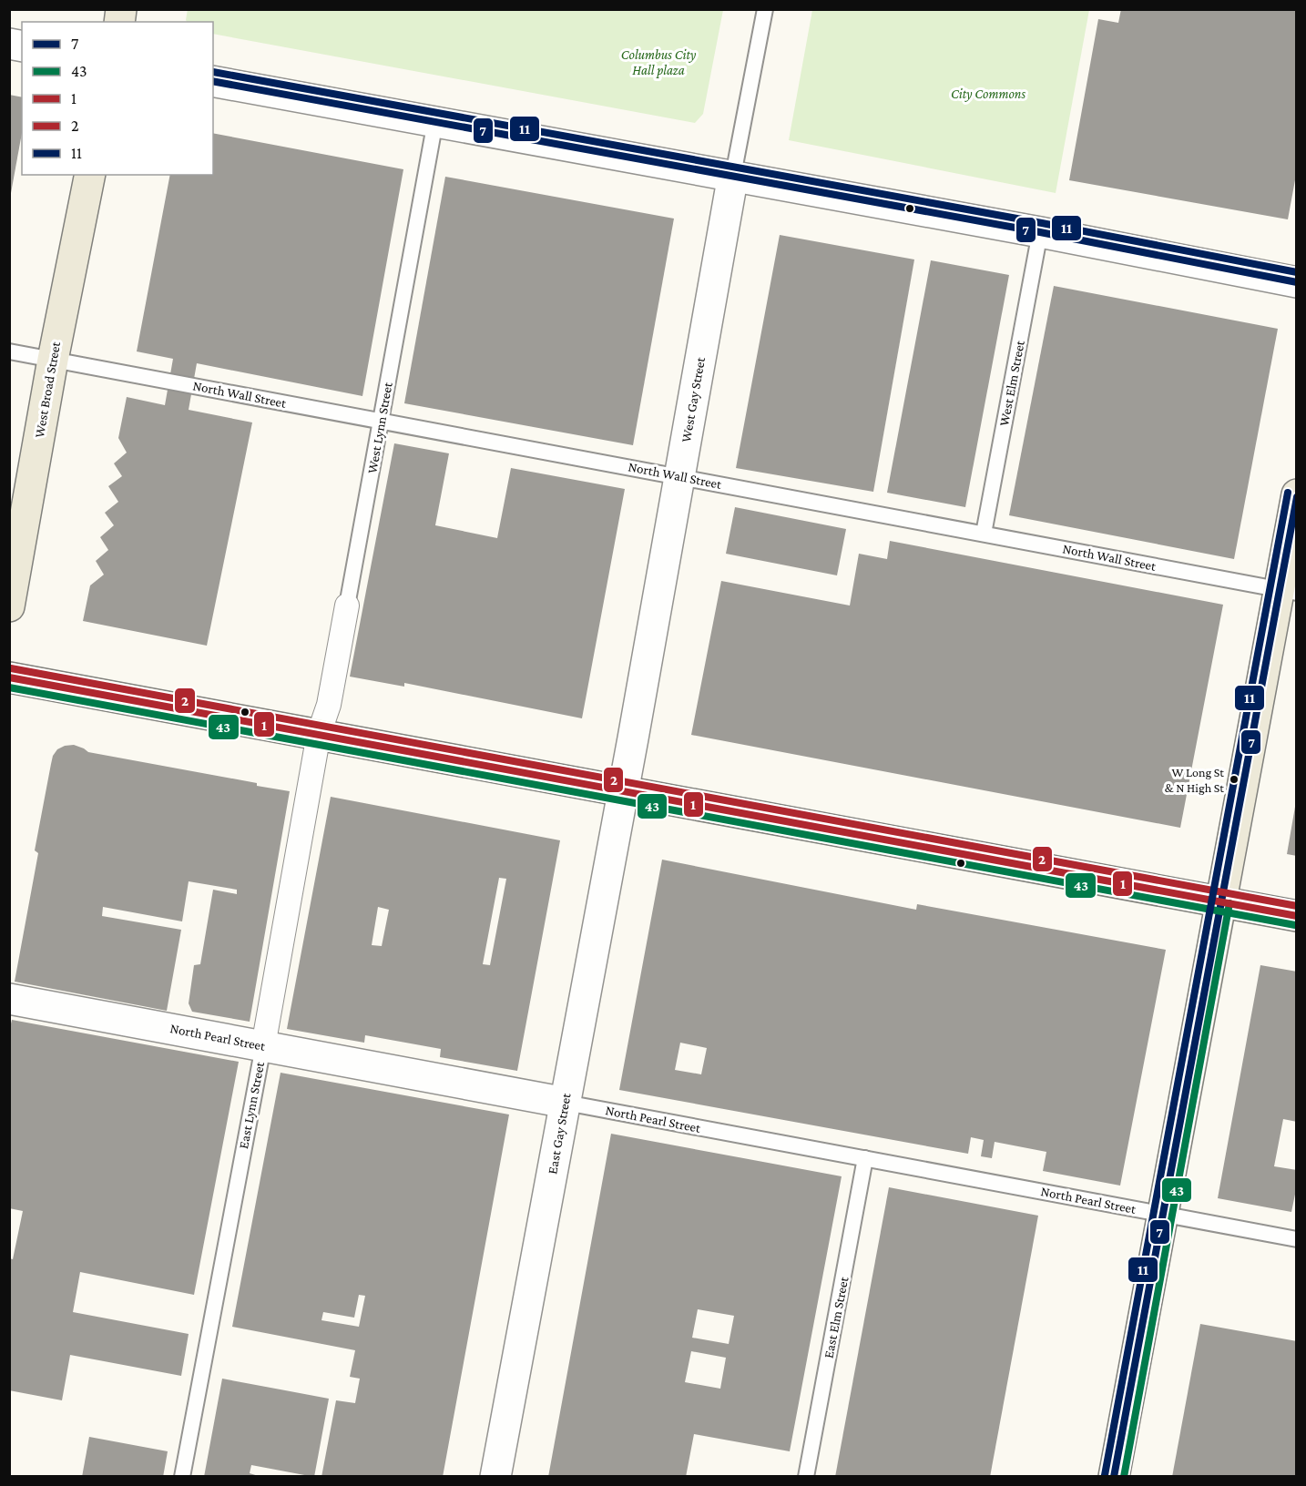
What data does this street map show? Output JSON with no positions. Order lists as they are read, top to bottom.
{
  "streets": {
    "main road": ["West Broad Street"],
    "street": [
      "West Gay Street",
      "West Lynn Street",
      "North Pearl Street",
      "East Lynn Street",
      "East Gay Street"
    ],
    "lane": ["West Elm Street", "North Wall Street", "East Elm Street"]
  },
  "crossings": [
    ["West Elm Street", "North Wall Street"],
    ["West Broad Street", "North Wall Street"],
    ["North Wall Street", "West Gay Street"],
    ["North Wall Street", "West Lynn Street"],
    ["West Gay Street", "East Gay Street"],
    ["West Lynn Street", "East Lynn Street"],
    ["North Pearl Street", "East Lynn Street"],
    ["North Pearl Street", "East Gay Street"],
    ["North Pearl Street", "East Elm Street"]
  ],
  "parks": ["Columbus City Hall plaza", "City Commons"],
  "places": ["W Long St & N High St"],
  "lines": [
    "transit line 11",
    "transit line 7",
    "transit line 2",
    "transit line 1",
    "transit line 43"
  ],
  "legend": [
    "7",
    "43",
    "1",
    "2",
    "11"
  ]
}
